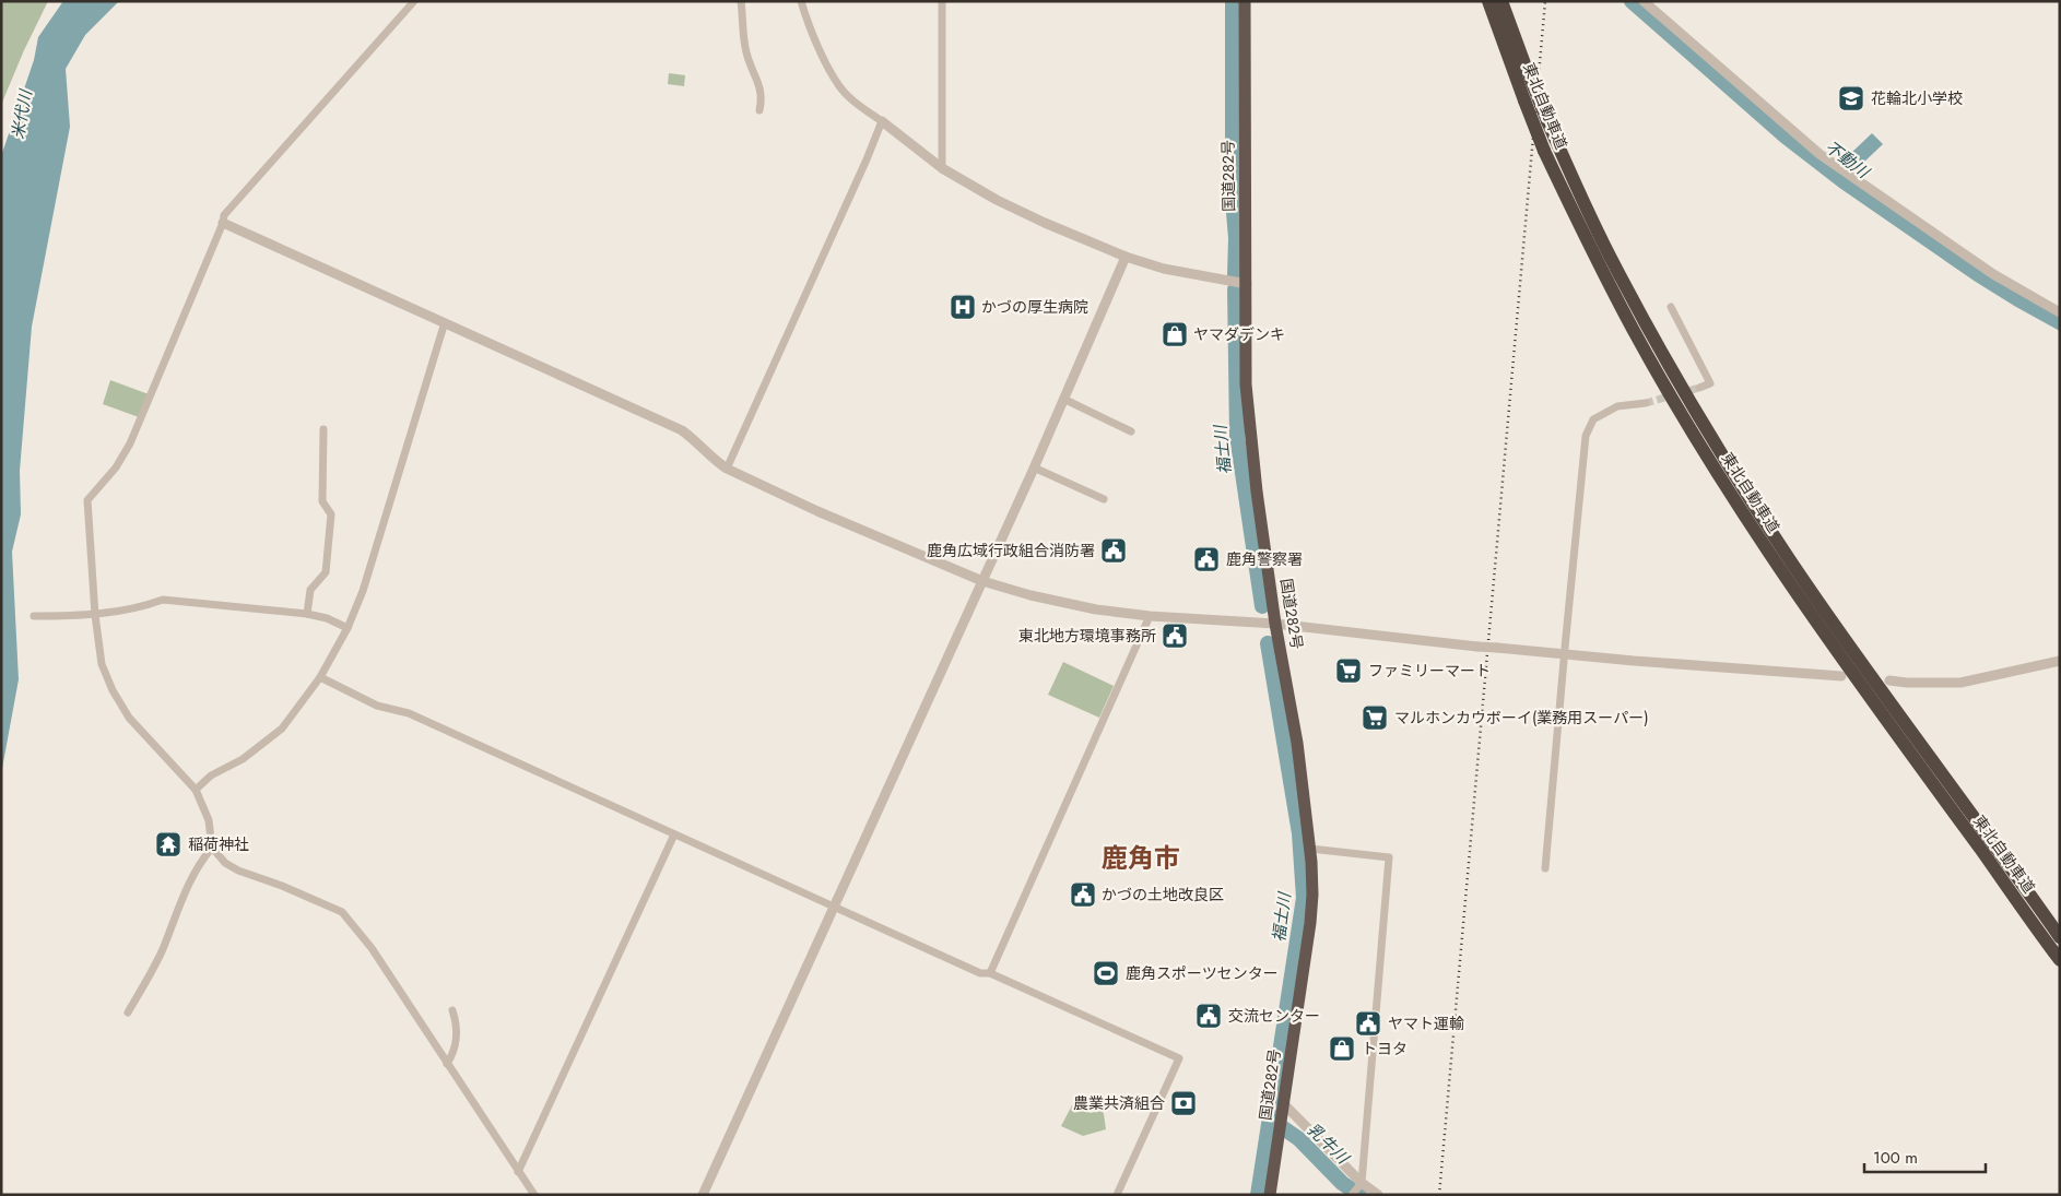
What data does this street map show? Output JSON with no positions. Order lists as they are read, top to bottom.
{
  "streets": {
    "highway": ["東北自動車道", "国道282号"]
  },
  "districts": ["鹿角市"],
  "water": [
    "米代川",
    "不動川",
    "福士川",
    "乳牛川"
  ],
  "places": {
    "school or university": ["花輪北小学校"],
    "hospital": ["かづの厚生病院"],
    "shop": ["ヤマダデンキ", "トヨタ"],
    "public building": [
      "鹿角広域行政組合消防署",
      "鹿角警察署",
      "東北地方環境事務所",
      "かづの土地改良区",
      "交流センター",
      "ヤマト運輸"
    ],
    "supermarket": ["ファミリーマート", "マルホンカウボーイ(業務用スーパー)"],
    "temple": ["稲荷神社"],
    "sports": ["鹿角スポーツセンター"],
    "bank": ["農業共済組合"]
  },
  "scale_bar": "100 m"
}
